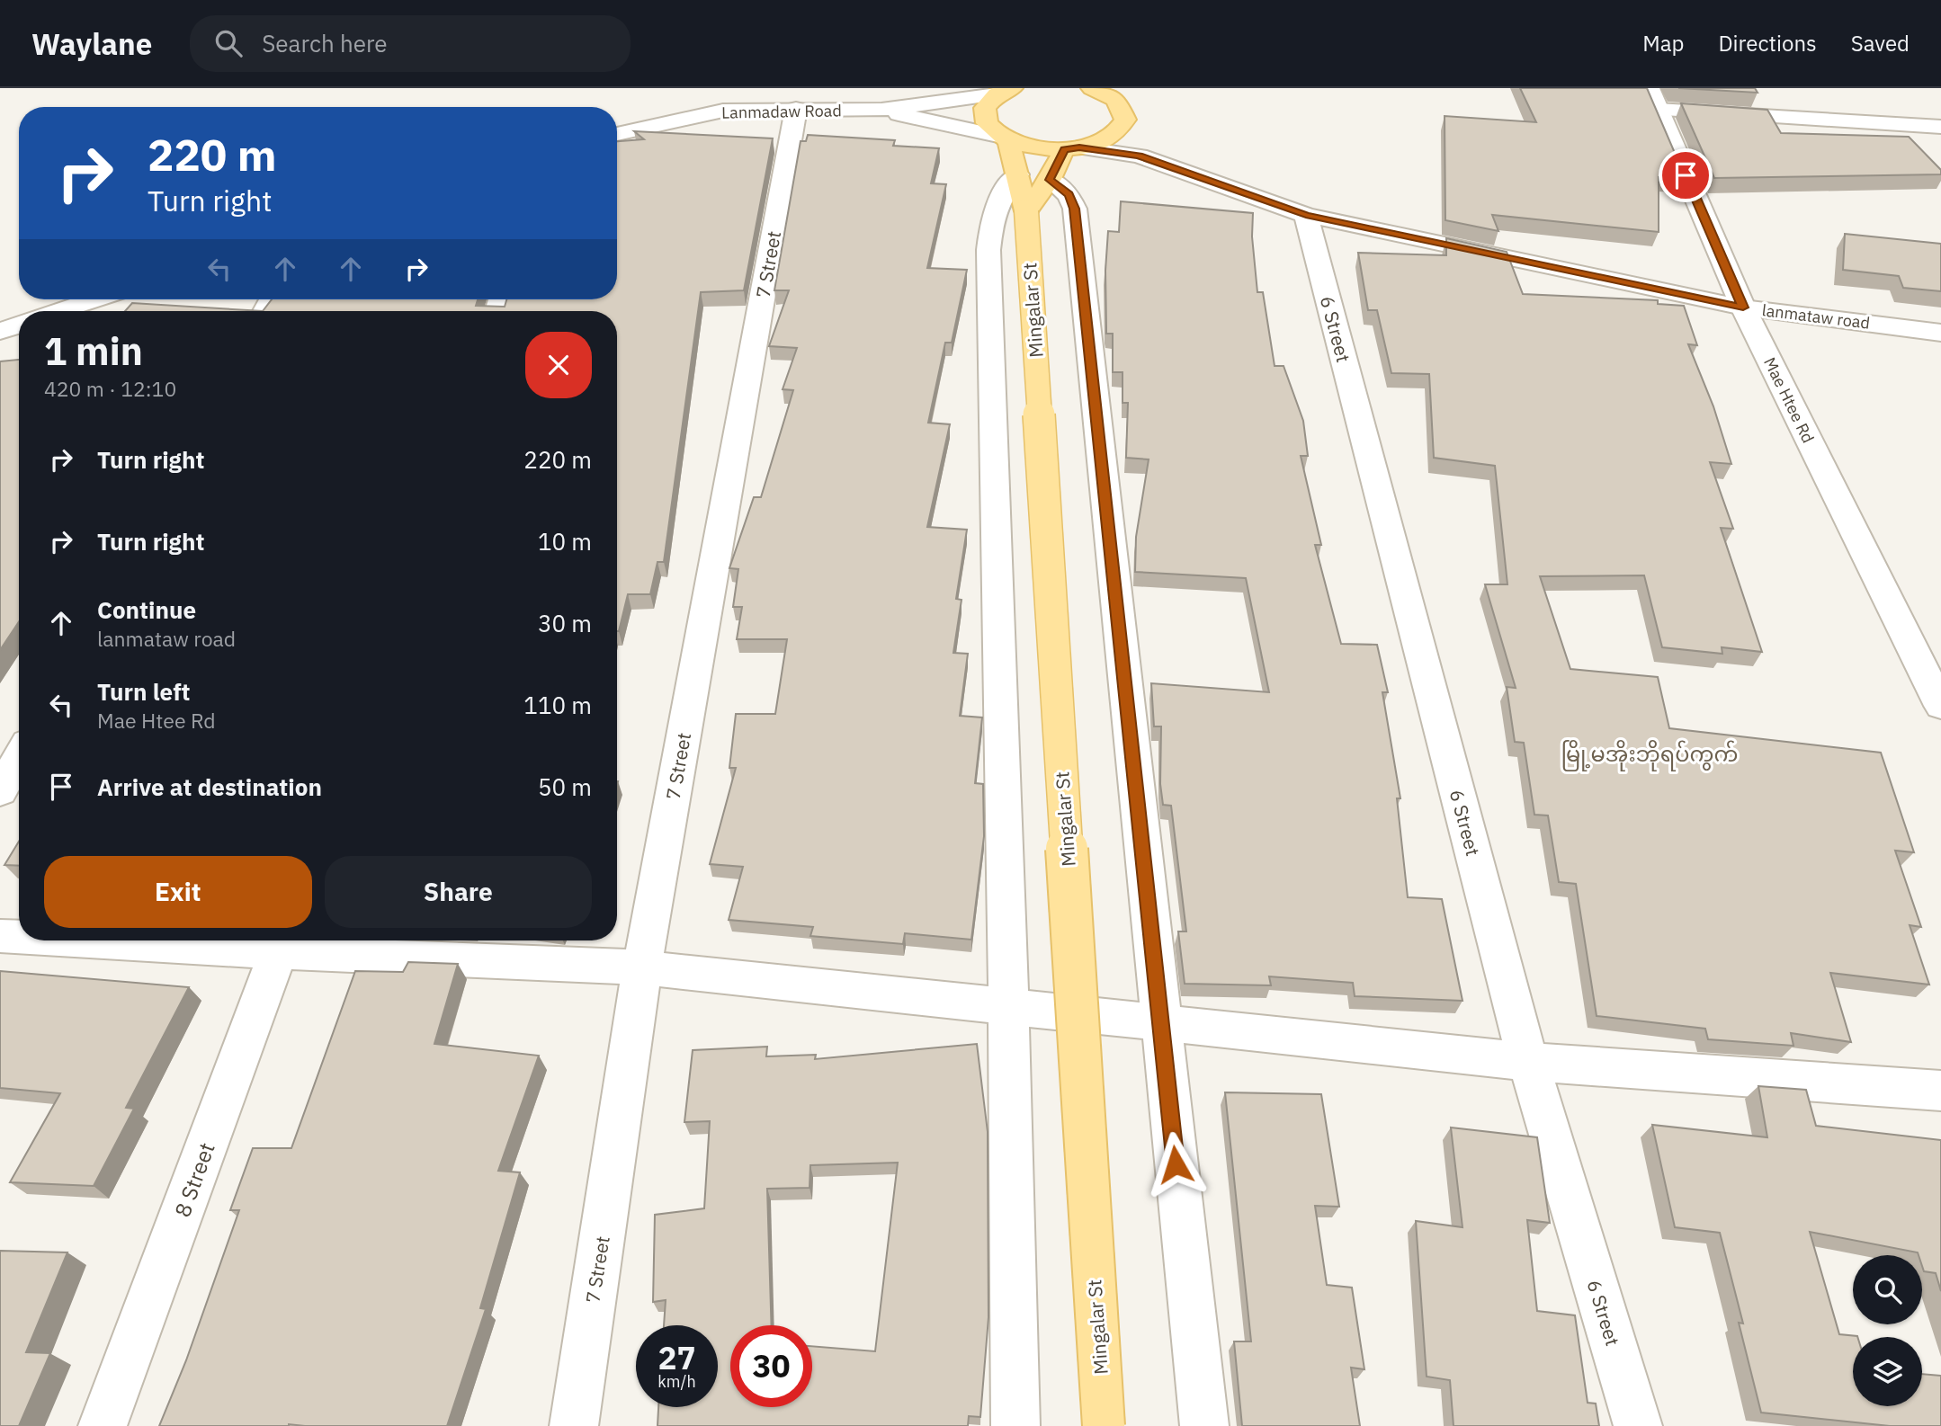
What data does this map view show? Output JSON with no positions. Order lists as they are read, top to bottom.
{
  "streets": {
    "main road": ["Mingalar St"],
    "street": [
      "Lanmadaw Road",
      "7 Street",
      "lanmataw road",
      "6 Street",
      "Mae Htee Rd",
      "8 Street"
    ]
  },
  "crossings": [
    ["Lanmadaw Road", "7 Street"],
    ["lanmataw road", "6 Street"],
    ["lanmataw road", "Mae Htee Rd"]
  ],
  "districts": ["မြို့မအိုးဘိုရပ်ကွက်"],
  "page": {
    "header": "Waylane",
    "search": "Search here",
    "nav": ["Map", "Directions", "Saved"],
    "turn": ["220 m", "Turn right"],
    "heading": ["1 min", "420 m · 12:10"],
    "list": [
      {
        "name": "Turn right",
        "value": "220 m"
      },
      {
        "name": "Turn right",
        "value": "10 m"
      },
      {
        "name": "Continue",
        "note": "lanmataw road",
        "value": "30 m"
      },
      {
        "name": "Turn left",
        "note": "Mae Htee Rd",
        "value": "110 m"
      },
      {
        "name": "Arrive at destination",
        "value": "50 m"
      }
    ],
    "buttons": ["Exit", "Share"],
    "speed": "27 km/h",
    "limit": "30"
  }
}
